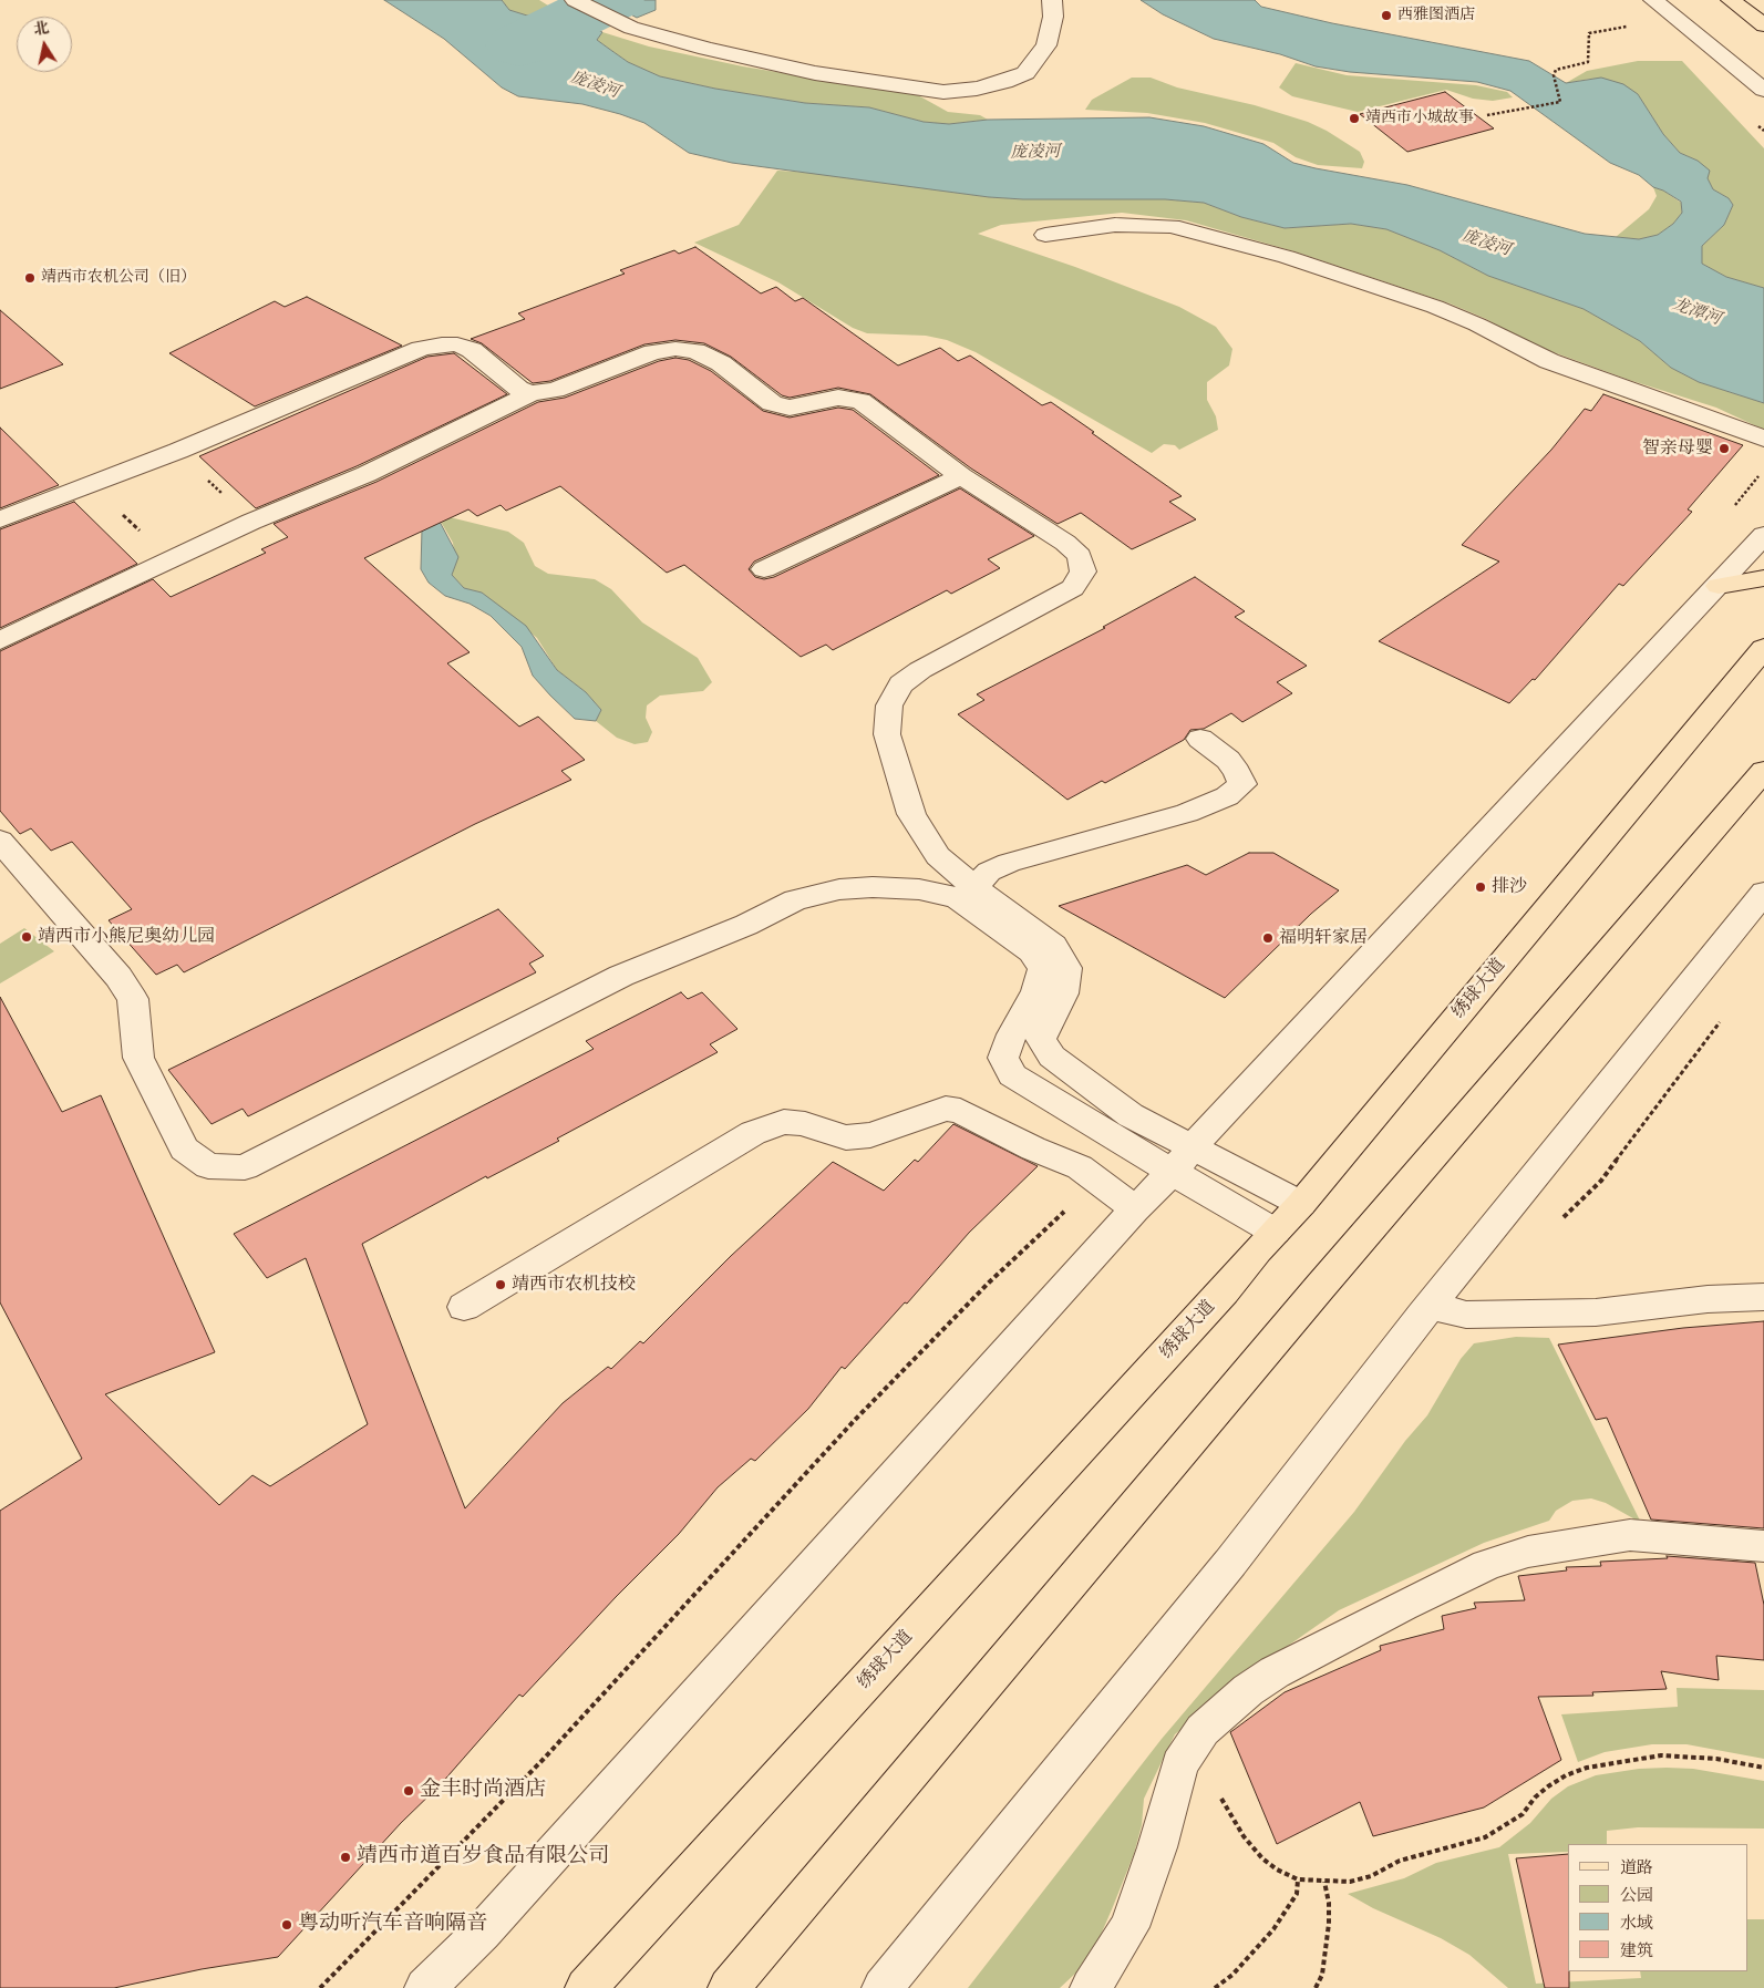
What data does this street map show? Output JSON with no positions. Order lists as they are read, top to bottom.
{
  "streets": {
    "main road": ["绣球大道"]
  },
  "water": ["庞凌河", "龙潭河"],
  "places": [
    "西雅图酒店",
    "靖西市小城故事",
    "靖西市农机公司（旧）",
    "智亲母婴",
    "排沙",
    "靖西市小熊尼奥幼儿园",
    "福明轩家居",
    "靖西市农机技校",
    "金丰时尚酒店",
    "靖西市道百岁食品有限公司",
    "粤动听汽车音响隔音"
  ],
  "legend": [
    "道路",
    "公园",
    "水域",
    "建筑"
  ],
  "north": "top"
}
